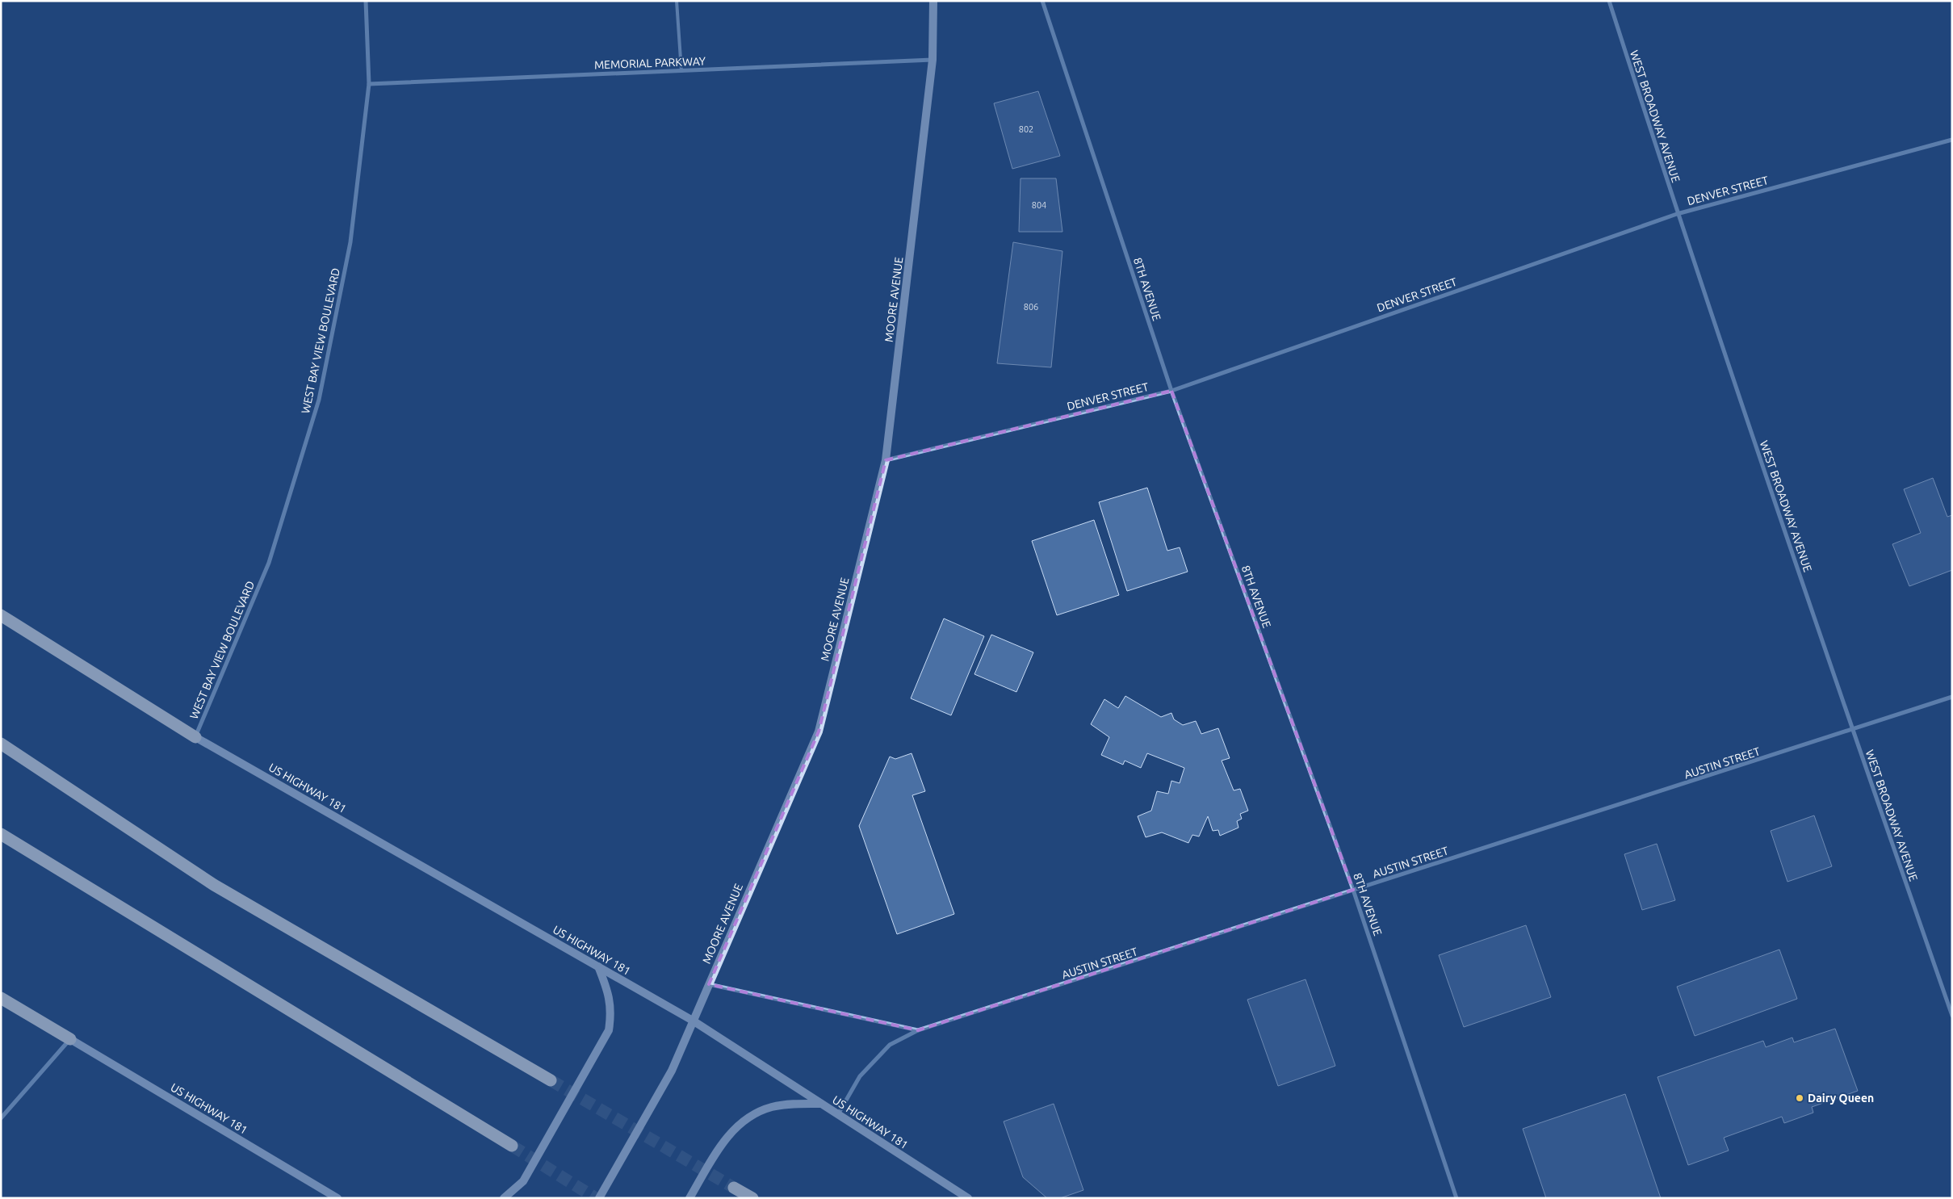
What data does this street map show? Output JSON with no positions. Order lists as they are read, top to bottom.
{
  "streets": {
    "main road": ["MOORE AVENUE", "US HIGHWAY 181"],
    "street": [
      "MEMORIAL PARKWAY",
      "WEST BROADWAY AVENUE",
      "DENVER STREET",
      "8TH AVENUE",
      "WEST BAY VIEW BOULEVARD",
      "AUSTIN STREET"
    ]
  },
  "crossings": [
    ["MEMORIAL PARKWAY", "MOORE AVENUE"],
    ["MEMORIAL PARKWAY", "WEST BAY VIEW BOULEVARD"],
    ["WEST BROADWAY AVENUE", "DENVER STREET"],
    ["WEST BROADWAY AVENUE", "AUSTIN STREET"],
    ["DENVER STREET", "8TH AVENUE"],
    ["DENVER STREET", "MOORE AVENUE"],
    ["8TH AVENUE", "AUSTIN STREET"],
    ["MOORE AVENUE", "US HIGHWAY 181"],
    ["WEST BAY VIEW BOULEVARD", "US HIGHWAY 181"],
    ["AUSTIN STREET", "US HIGHWAY 181"]
  ],
  "places": ["Dairy Queen"],
  "house_numbers": ["802", "804", "806"]
}
